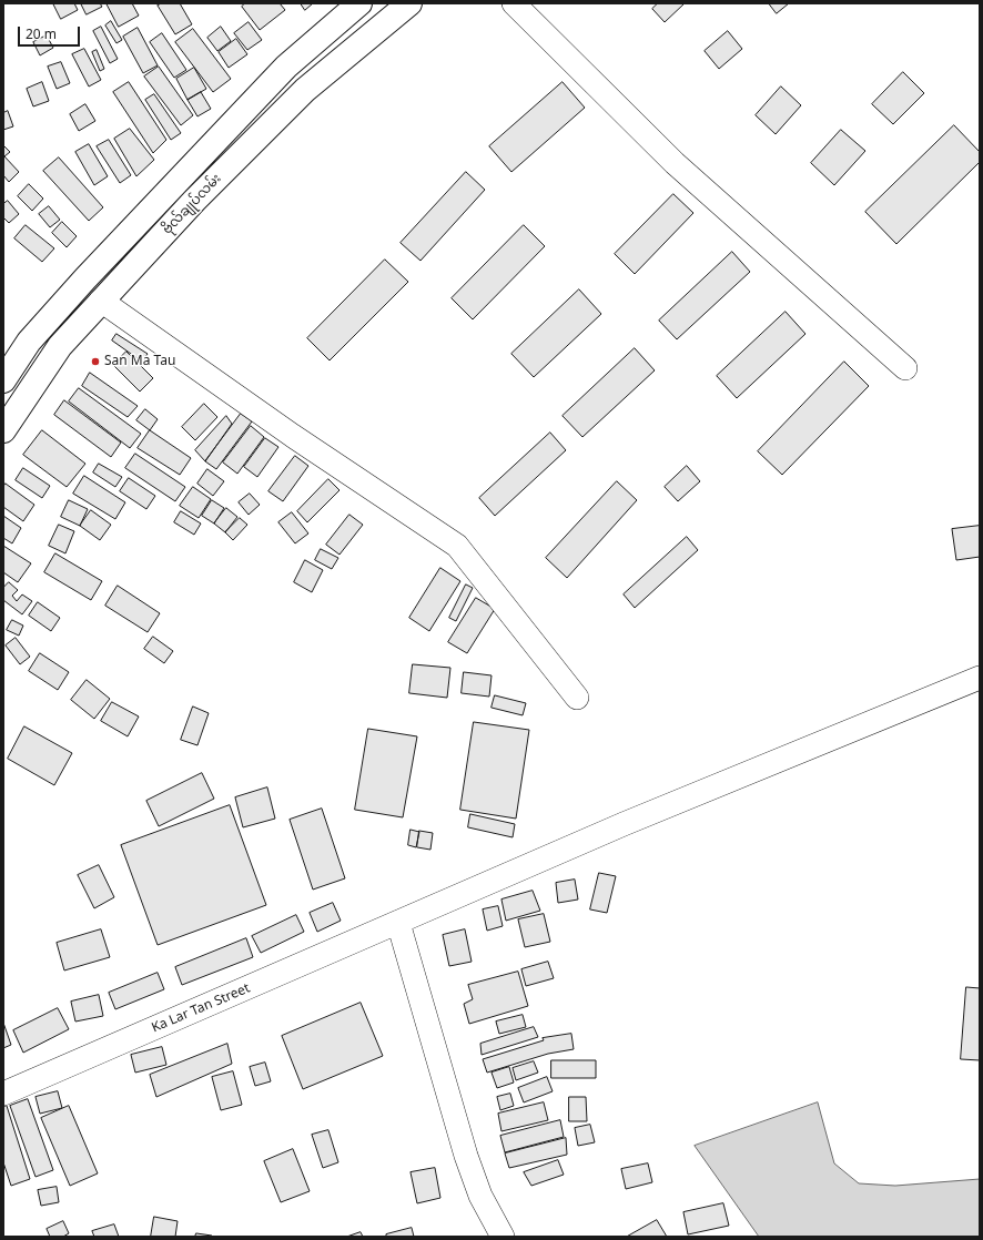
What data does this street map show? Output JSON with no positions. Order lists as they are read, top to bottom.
{
  "streets": {
    "main road": ["ဗိုလ်ချုပ်လမ်း"],
    "street": ["Ka Lar Tan Street"]
  },
  "places": ["San Ma Tau"],
  "scale_bar": "20 m"
}
